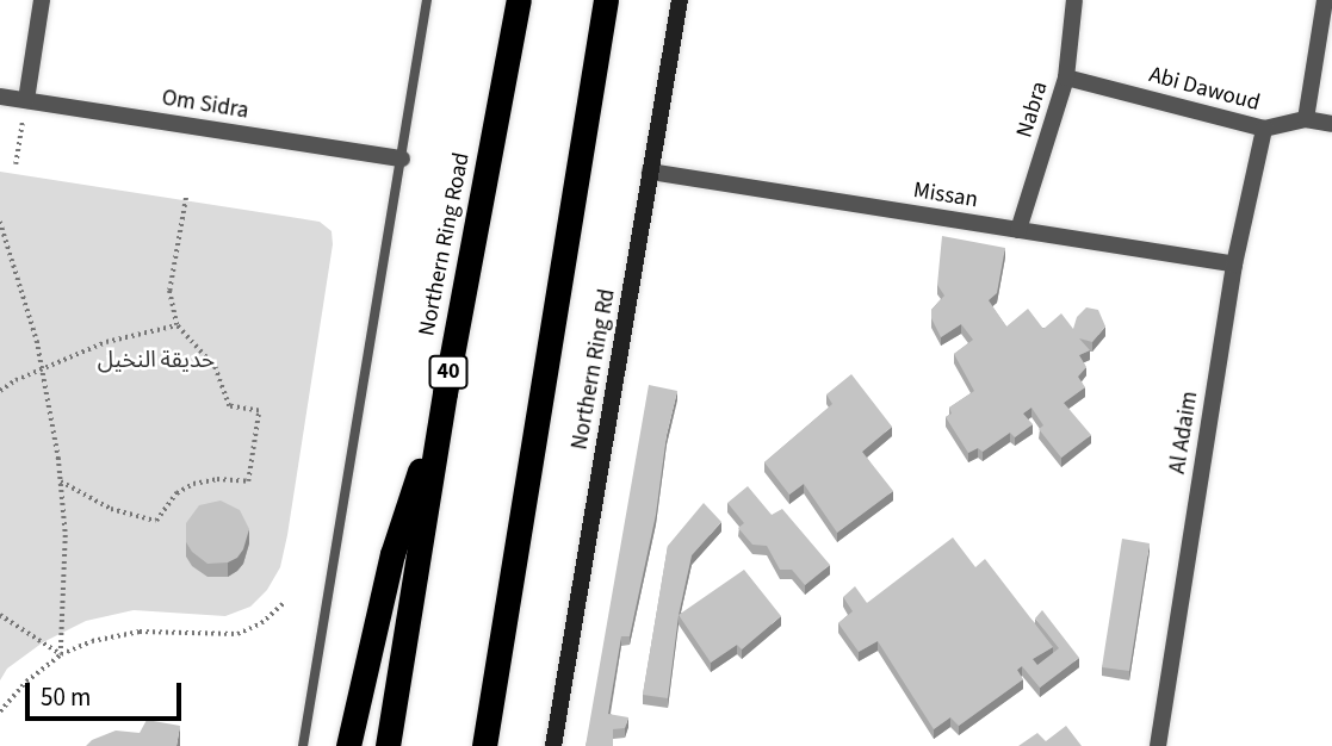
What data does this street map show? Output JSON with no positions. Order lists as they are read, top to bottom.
{
  "streets": {
    "highway": ["Northern Ring Road", "40"],
    "main road": ["Northern Ring Rd"],
    "street": [
      "Abi Dawoud",
      "Om Sidra",
      "Nabra",
      "Missan",
      "Al Adaim"
    ]
  },
  "crossings": [
    ["Abi Dawoud", "Nabra"],
    ["Abi Dawoud", "Al Adaim"],
    ["Nabra", "Missan"],
    ["Missan", "Northern Ring Rd"],
    ["Missan", "Al Adaim"]
  ],
  "parks": ["حديقة النخيل"],
  "scale_bar": "50 m"
}
